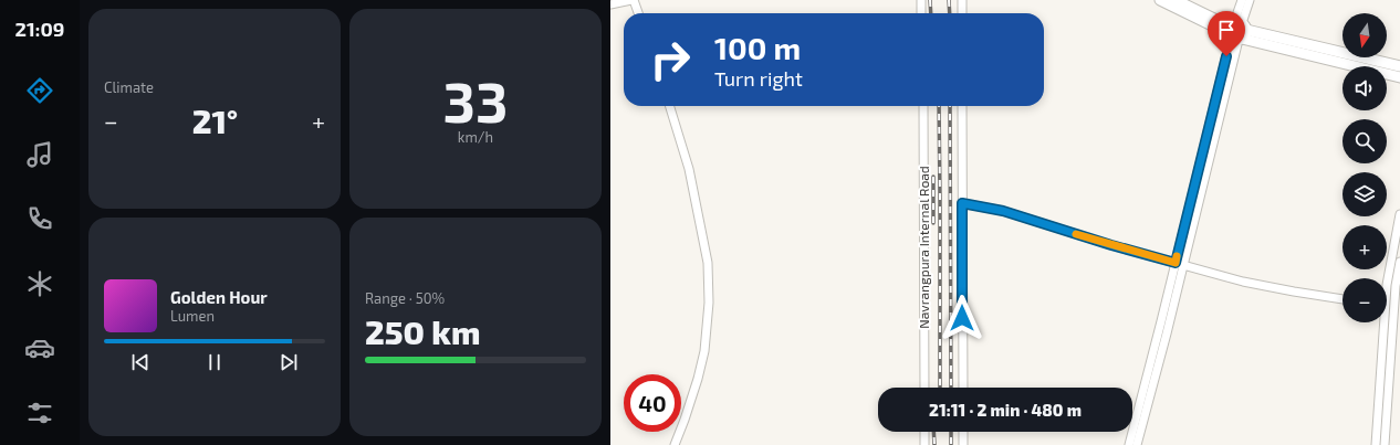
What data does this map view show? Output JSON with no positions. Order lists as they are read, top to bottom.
{
  "streets": {
    "street": ["Navrangpura Internal Road"]
  },
  "north": "bottom",
  "page": {
    "tabs": "21:09",
    "tile": [
      "Climate",
      ["33", "km/h"],
      ["Range · 50%", "250 km"]
    ],
    "map_buttons": ["+", "−"],
    "turn": ["100 m", "Turn right"],
    "heat": ["−", "21°", "+"],
    "song": ["Golden Hour", "Lumen"],
    "limit": "40",
    "trip": "21:11 · 2 min · 480 m"
  }
}
